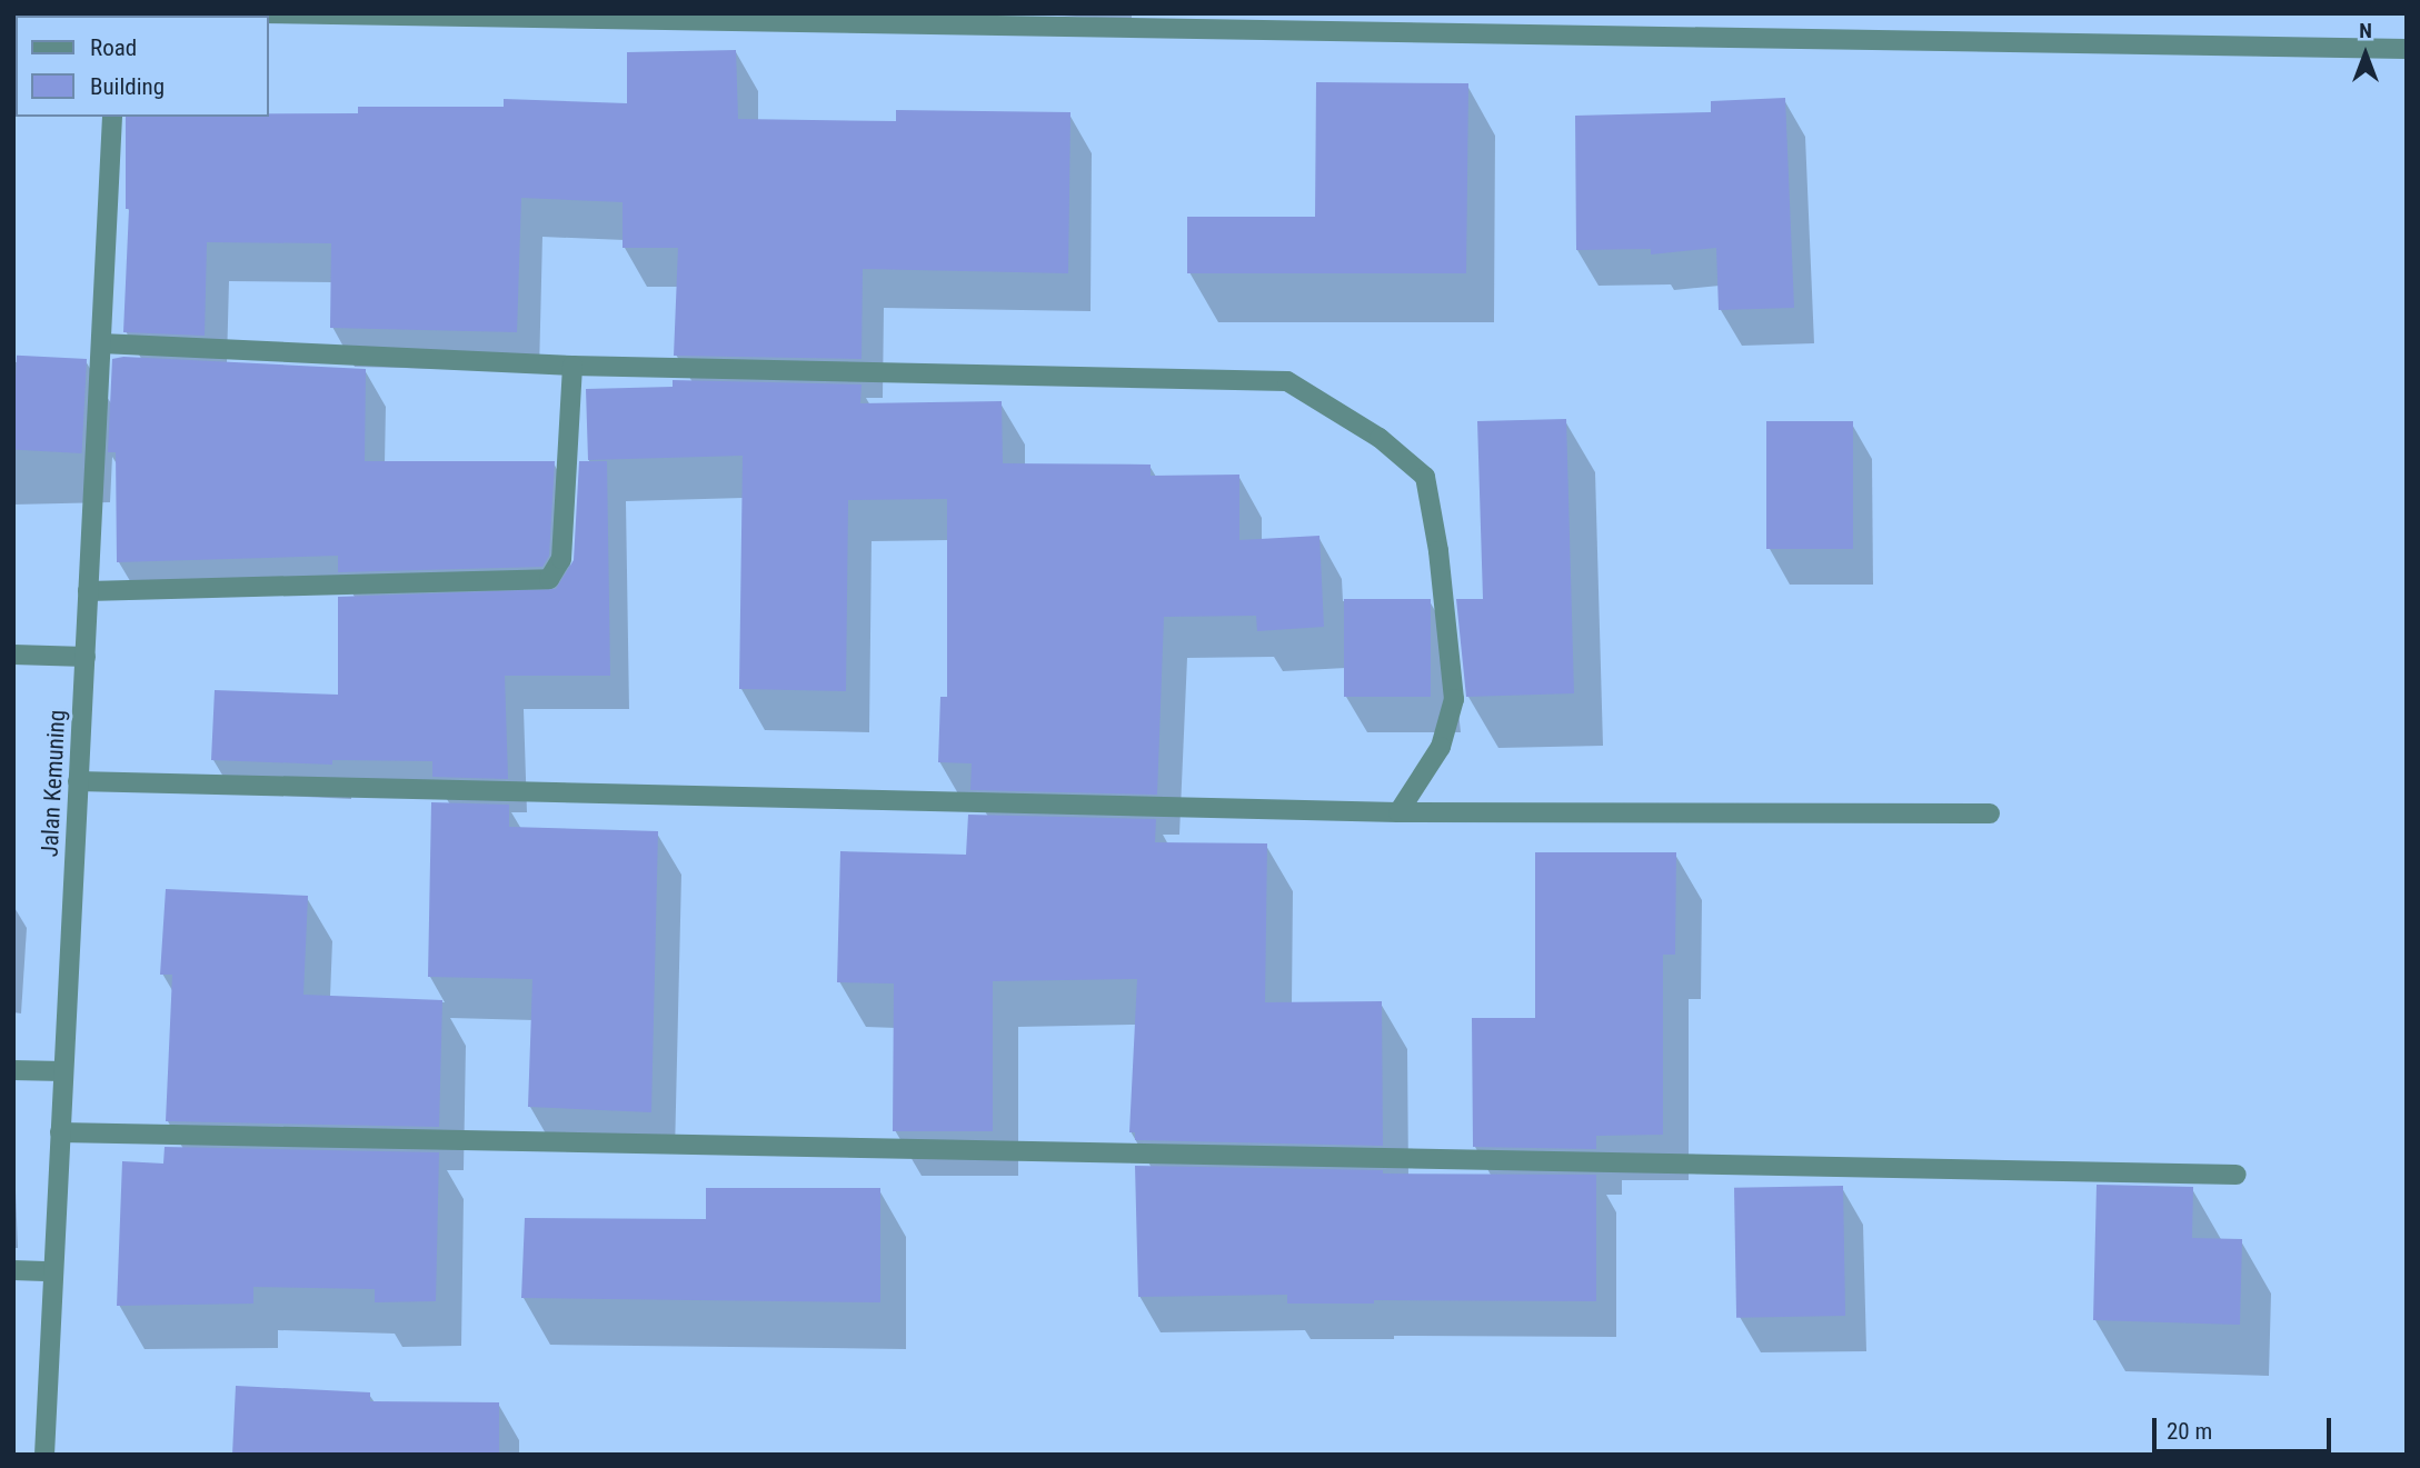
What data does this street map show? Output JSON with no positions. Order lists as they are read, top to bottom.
{
  "streets": {
    "street": ["Jalan Kemuning"]
  },
  "legend": ["Road", "Building"],
  "scale_bar": "20 m",
  "north": "top"
}
